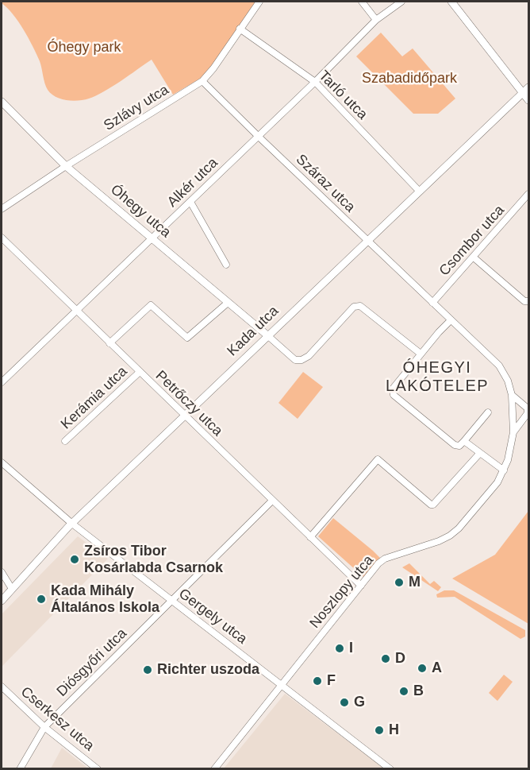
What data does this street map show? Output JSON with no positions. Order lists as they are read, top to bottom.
{
  "streets": {
    "street": [
      "Tarló utca",
      "Szlávy utca",
      "Alkér utca",
      "Száraz utca",
      "Óhegy utca",
      "Csombor utca",
      "Kada utca",
      "Kerámia utca",
      "Petrőczy utca",
      "Noszlopy utca",
      "Gergely utca",
      "Diósgyőri utca",
      "Cserkesz utca"
    ]
  },
  "crossings": [
    ["Tarló utca", "Szlávy utca"],
    ["Tarló utca", "Alkér utca"],
    ["Tarló utca", "Kada utca"],
    ["Szlávy utca", "Száraz utca"],
    ["Szlávy utca", "Óhegy utca"],
    ["Alkér utca", "Száraz utca"],
    ["Alkér utca", "Óhegy utca"],
    ["Alkér utca", "Petrőczy utca"],
    ["Száraz utca", "Csombor utca"],
    ["Száraz utca", "Kada utca"],
    ["Száraz utca", "Noszlopy utca"],
    ["Óhegy utca", "Kada utca"],
    ["Csombor utca", "Noszlopy utca"],
    ["Kada utca", "Petrőczy utca"],
    ["Kada utca", "Gergely utca"],
    ["Kerámia utca", "Petrőczy utca"],
    ["Petrőczy utca", "Noszlopy utca"],
    ["Petrőczy utca", "Diósgyőri utca"],
    ["Noszlopy utca", "Gergely utca"],
    ["Gergely utca", "Diósgyőri utca"],
    ["Diósgyőri utca", "Cserkesz utca"]
  ],
  "districts": ["ÓHEGYI LAKÓTELEP"],
  "parks": ["Óhegy park", "Szabadidőpark"],
  "places": [
    "Zsíros Tibor Kosárlabda Csarnok",
    "M",
    "Kada Mihály Általános Iskola",
    "I",
    "D",
    "A",
    "Richter uszoda",
    "F",
    "B",
    "G",
    "H"
  ]
}
